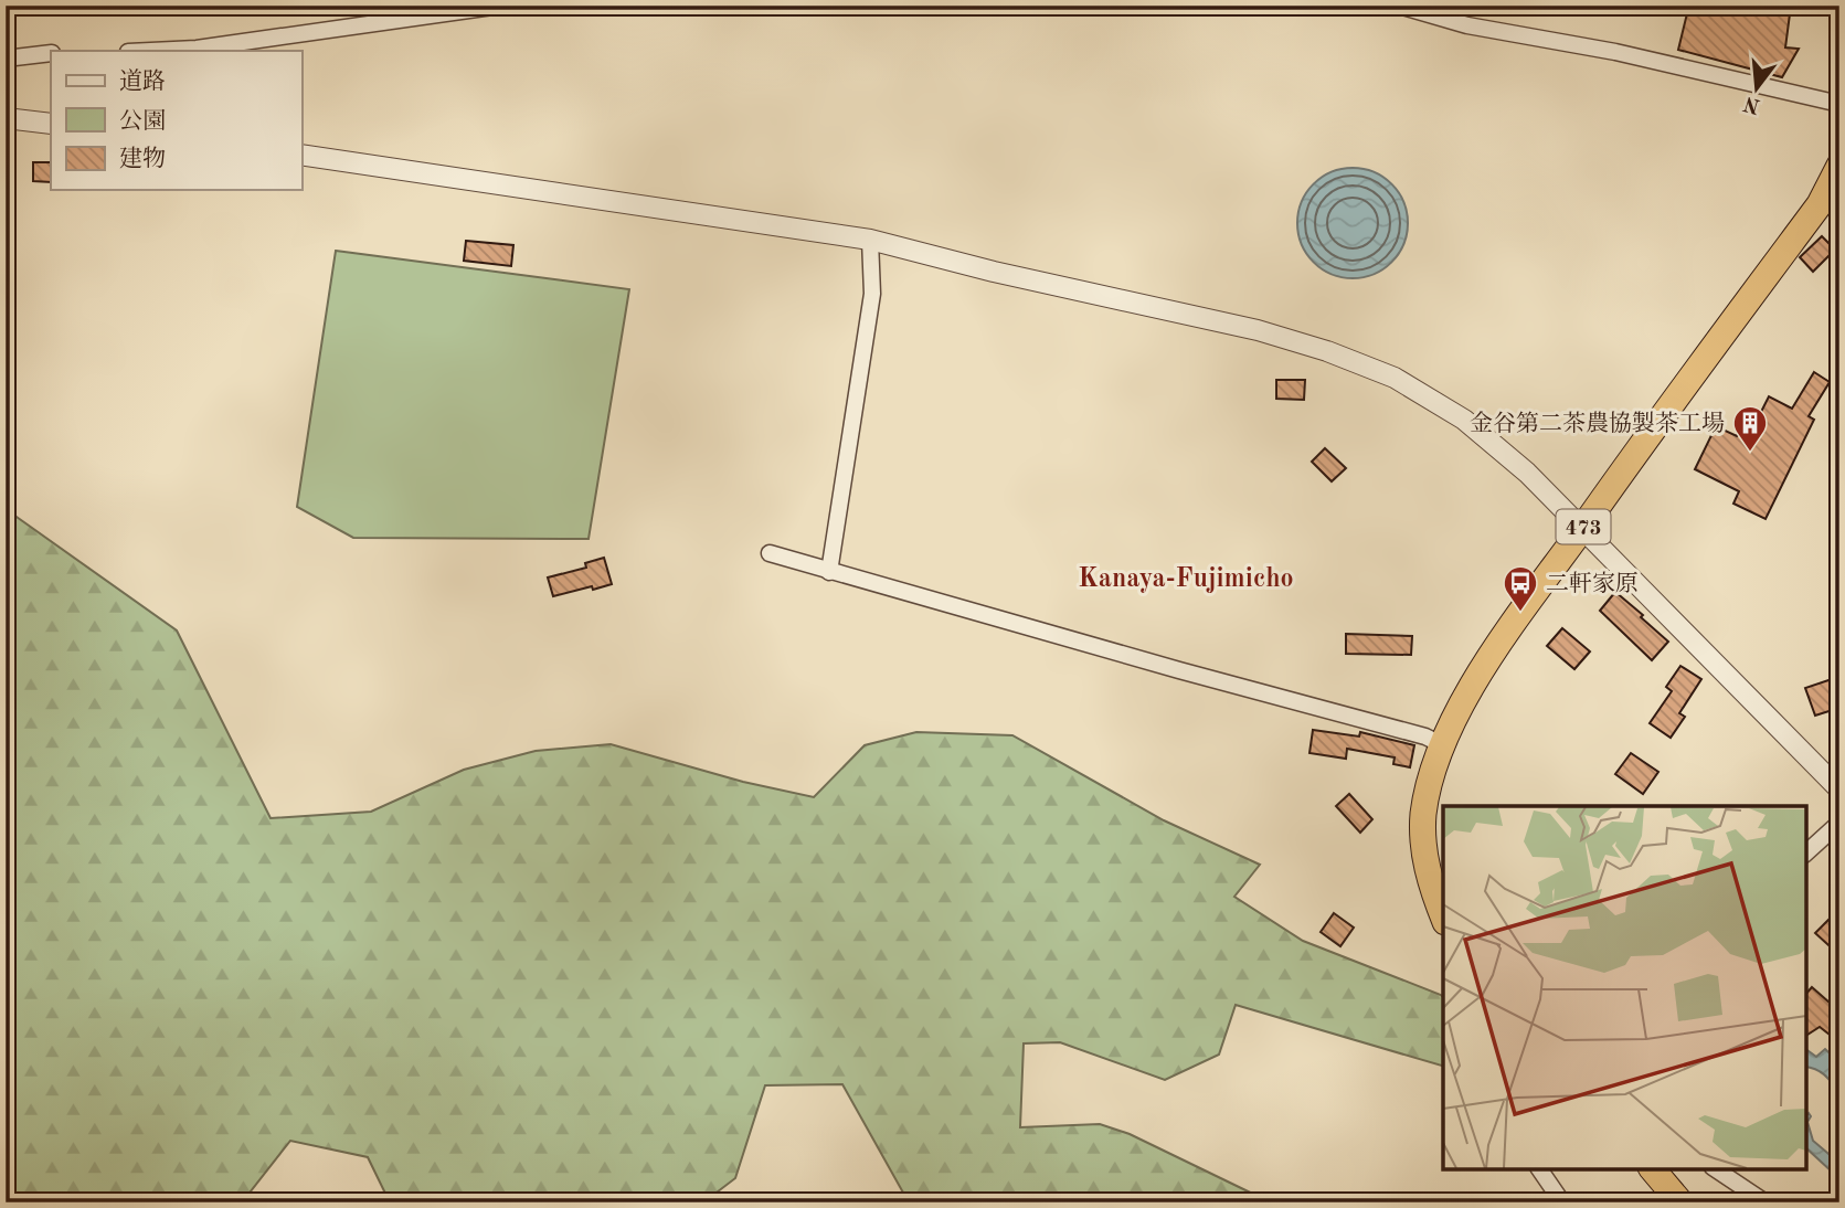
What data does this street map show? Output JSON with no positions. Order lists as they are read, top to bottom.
{
  "streets": {
    "highway": ["473"]
  },
  "districts": ["Kanaya-Fujimicho"],
  "places": {
    "building": ["金谷第二茶農協製茶工場"],
    "bus stop": ["二軒家原"]
  },
  "legend": ["道路", "公園", "建物"],
  "north": "bottom"
}
